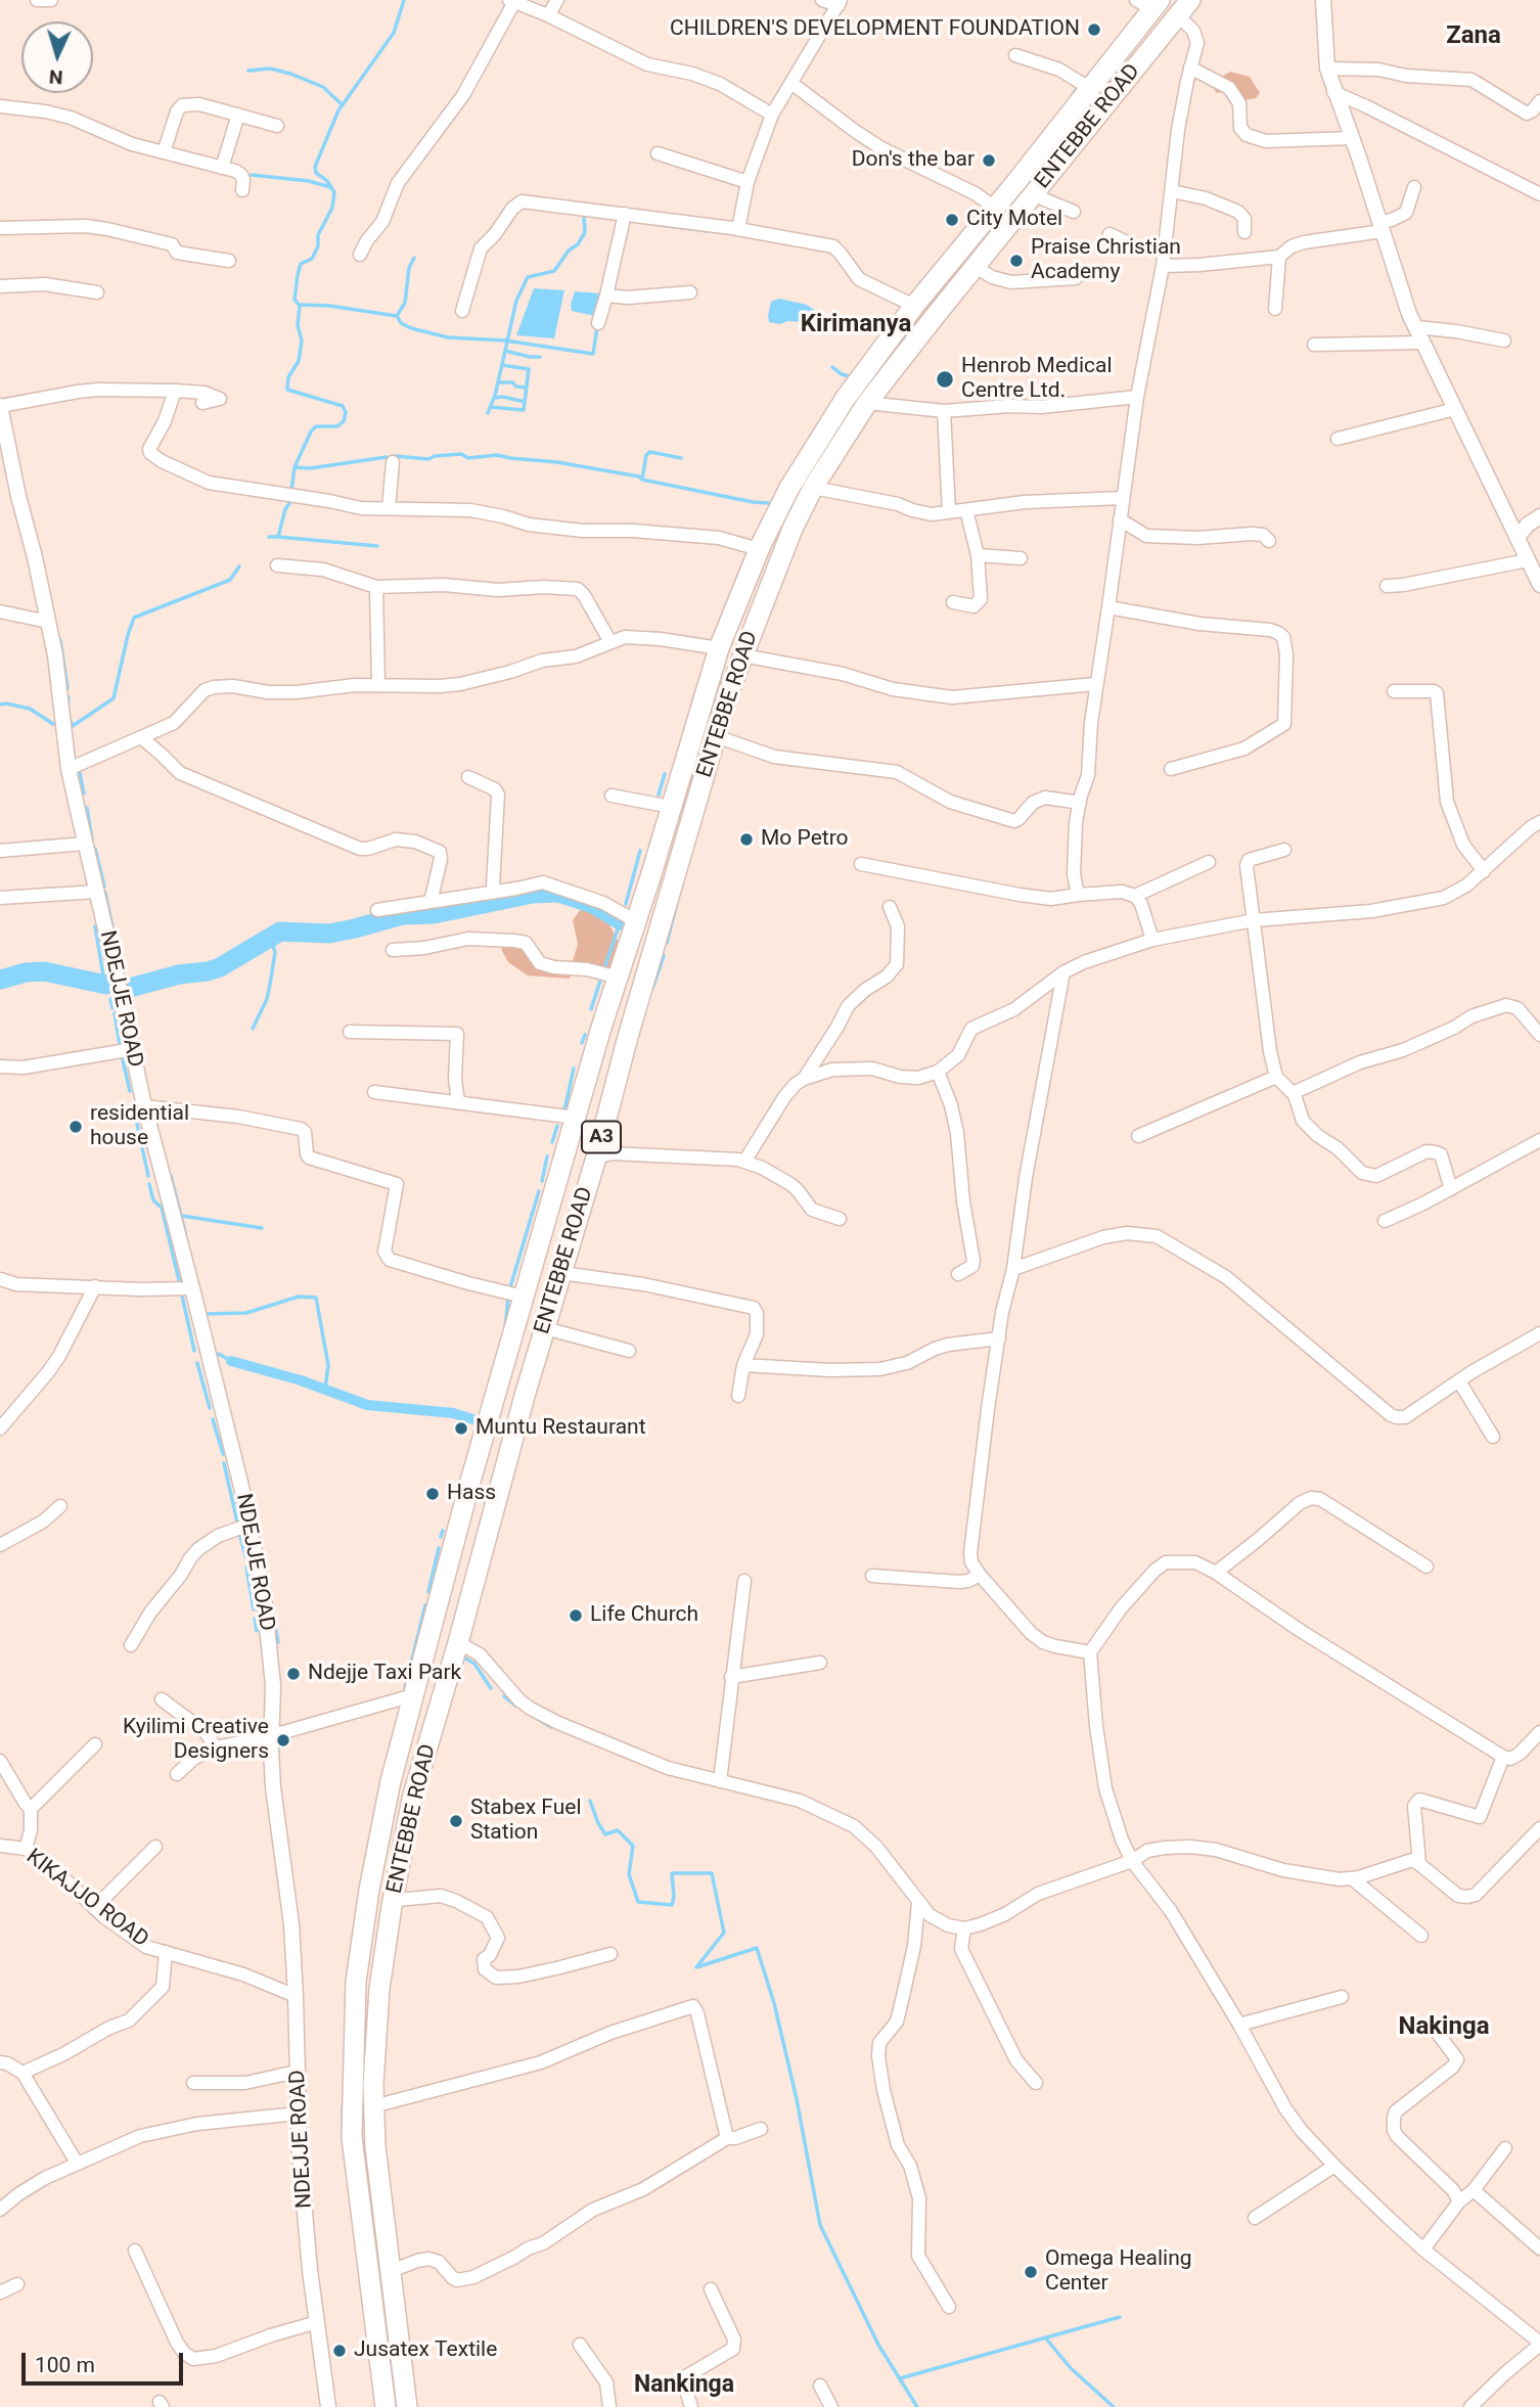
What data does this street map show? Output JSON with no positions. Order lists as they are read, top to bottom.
{
  "streets": {
    "main road": ["ENTEBBE ROAD", "A3"],
    "street": ["NDEJJE ROAD", "KIKAJJO ROAD"]
  },
  "crossings": [
    ["NDEJJE ROAD", "KIKAJJO ROAD"]
  ],
  "districts": [
    "Zana",
    "Kirimanya",
    "Nakinga",
    "Nankinga"
  ],
  "places": [
    "CHILDREN'S DEVELOPMENT FOUNDATION",
    "Don's the bar",
    "City Motel",
    "Praise Christian Academy",
    "Henrob Medical Centre Ltd.",
    "Mo Petro",
    "residential house",
    "Muntu Restaurant",
    "Hass",
    "Life Church",
    "Ndejje Taxi Park",
    "Kyilimi Creative Designers",
    "Stabex Fuel Station",
    "Omega Healing Center",
    "Jusatex Textile"
  ],
  "scale_bar": "100 m",
  "north": "bottom"
}
